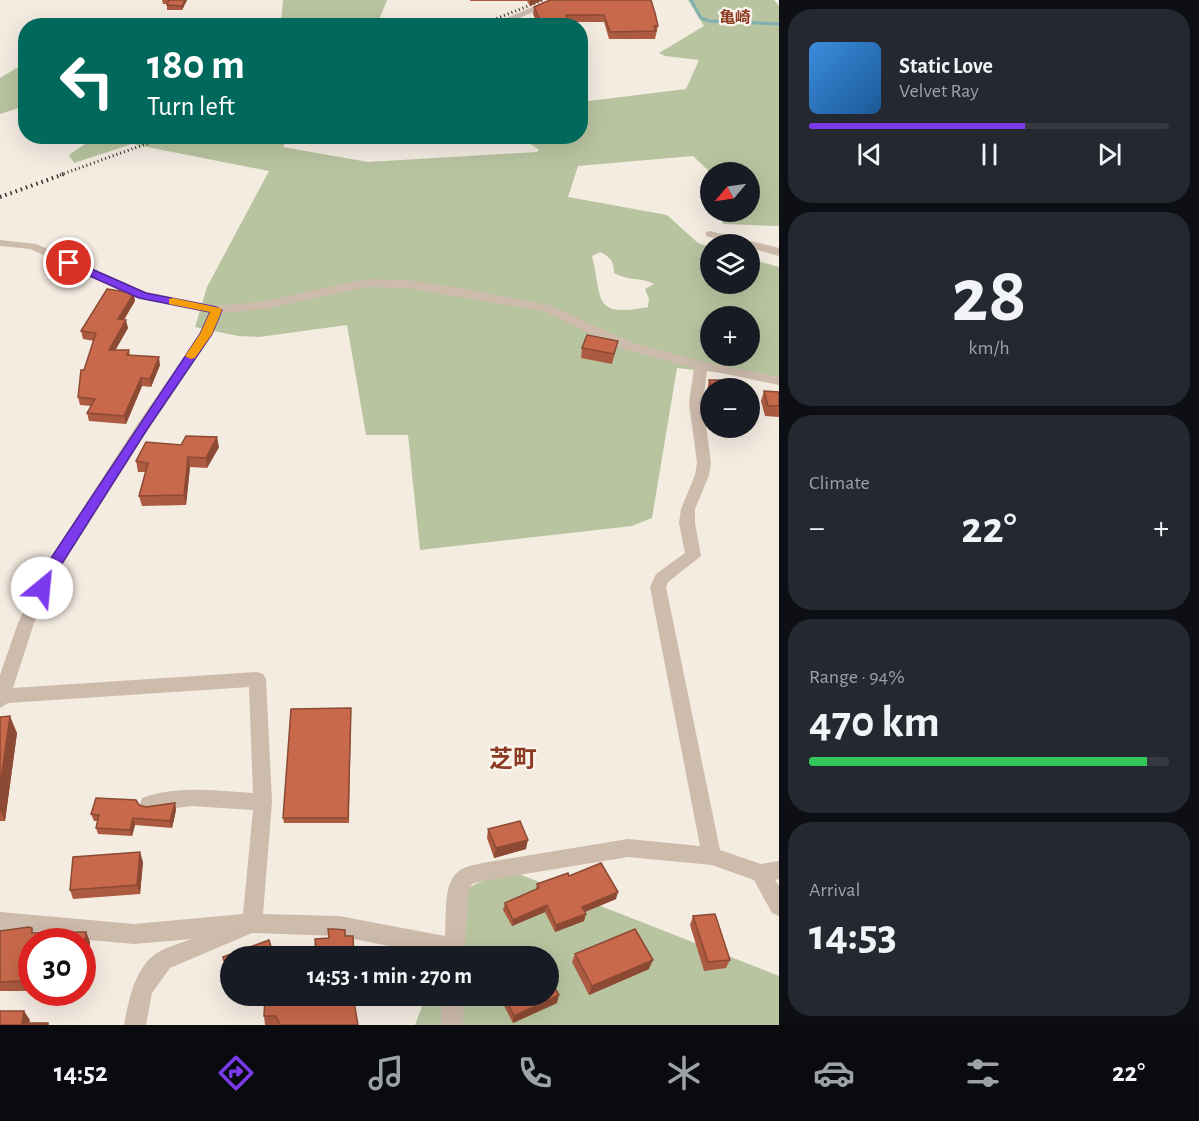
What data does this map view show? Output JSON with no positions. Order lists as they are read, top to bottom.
{
  "districts": ["亀崎", "芝町"],
  "north": "bottom left",
  "page": {
    "turn": ["180 m", "Turn left"],
    "song": ["Static Love", "Velvet Ray"],
    "map_buttons": ["+", "−"],
    "tile": [
      ["28", "km/h"],
      "Climate",
      ["Range · 94%", "470 km"],
      ["Arrival", "14:53"]
    ],
    "heat": ["−", "22°", "+"],
    "limit": "30",
    "trip": "14:53 · 1 min · 270 m",
    "tabs": ["14:52", "22°"]
  }
}
